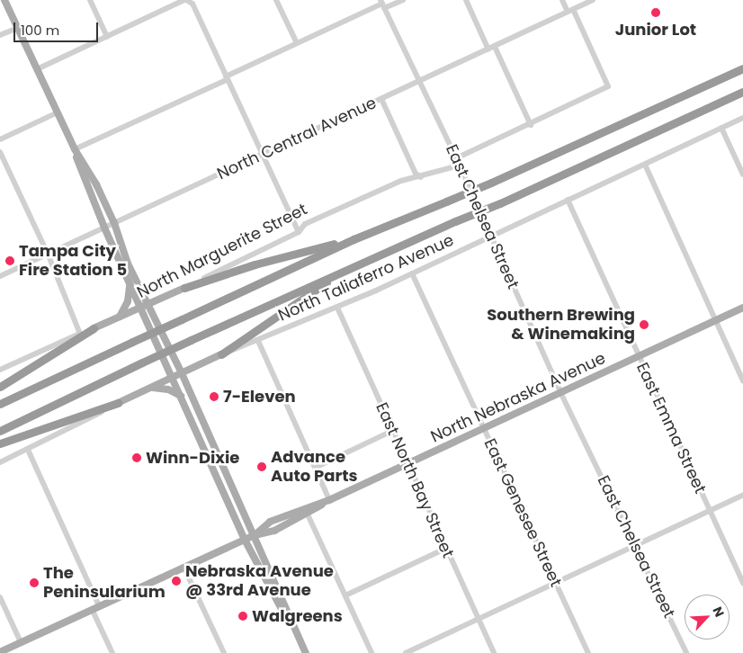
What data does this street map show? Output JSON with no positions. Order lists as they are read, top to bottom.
{
  "streets": {
    "main road": ["North Marguerite Street", "North Taliaferro Avenue", "North Nebraska Avenue"],
    "street": [
      "North Central Avenue",
      "East Chelsea Street",
      "East Emma Street",
      "East North Bay Street",
      "East Genesee Street"
    ]
  },
  "crossings": [
    ["North Central Avenue", "East Chelsea Street"],
    ["East Chelsea Street", "North Marguerite Street"],
    ["East Chelsea Street", "North Taliaferro Avenue"],
    ["East Chelsea Street", "North Nebraska Avenue"],
    ["North Taliaferro Avenue", "East Emma Street"],
    ["North Taliaferro Avenue", "East North Bay Street"],
    ["North Taliaferro Avenue", "East Genesee Street"],
    ["North Nebraska Avenue", "East Emma Street"],
    ["North Nebraska Avenue", "East North Bay Street"],
    ["North Nebraska Avenue", "East Genesee Street"]
  ],
  "places": [
    "Junior Lot",
    "Tampa City Fire Station 5",
    "Southern Brewing & Winemaking",
    "7-Eleven",
    "Winn-Dixie",
    "Advance Auto Parts",
    "Nebraska Avenue @ 33rd Avenue",
    "The Peninsularium",
    "Walgreens"
  ],
  "scale_bar": "100 m",
  "north": "top right"
}
